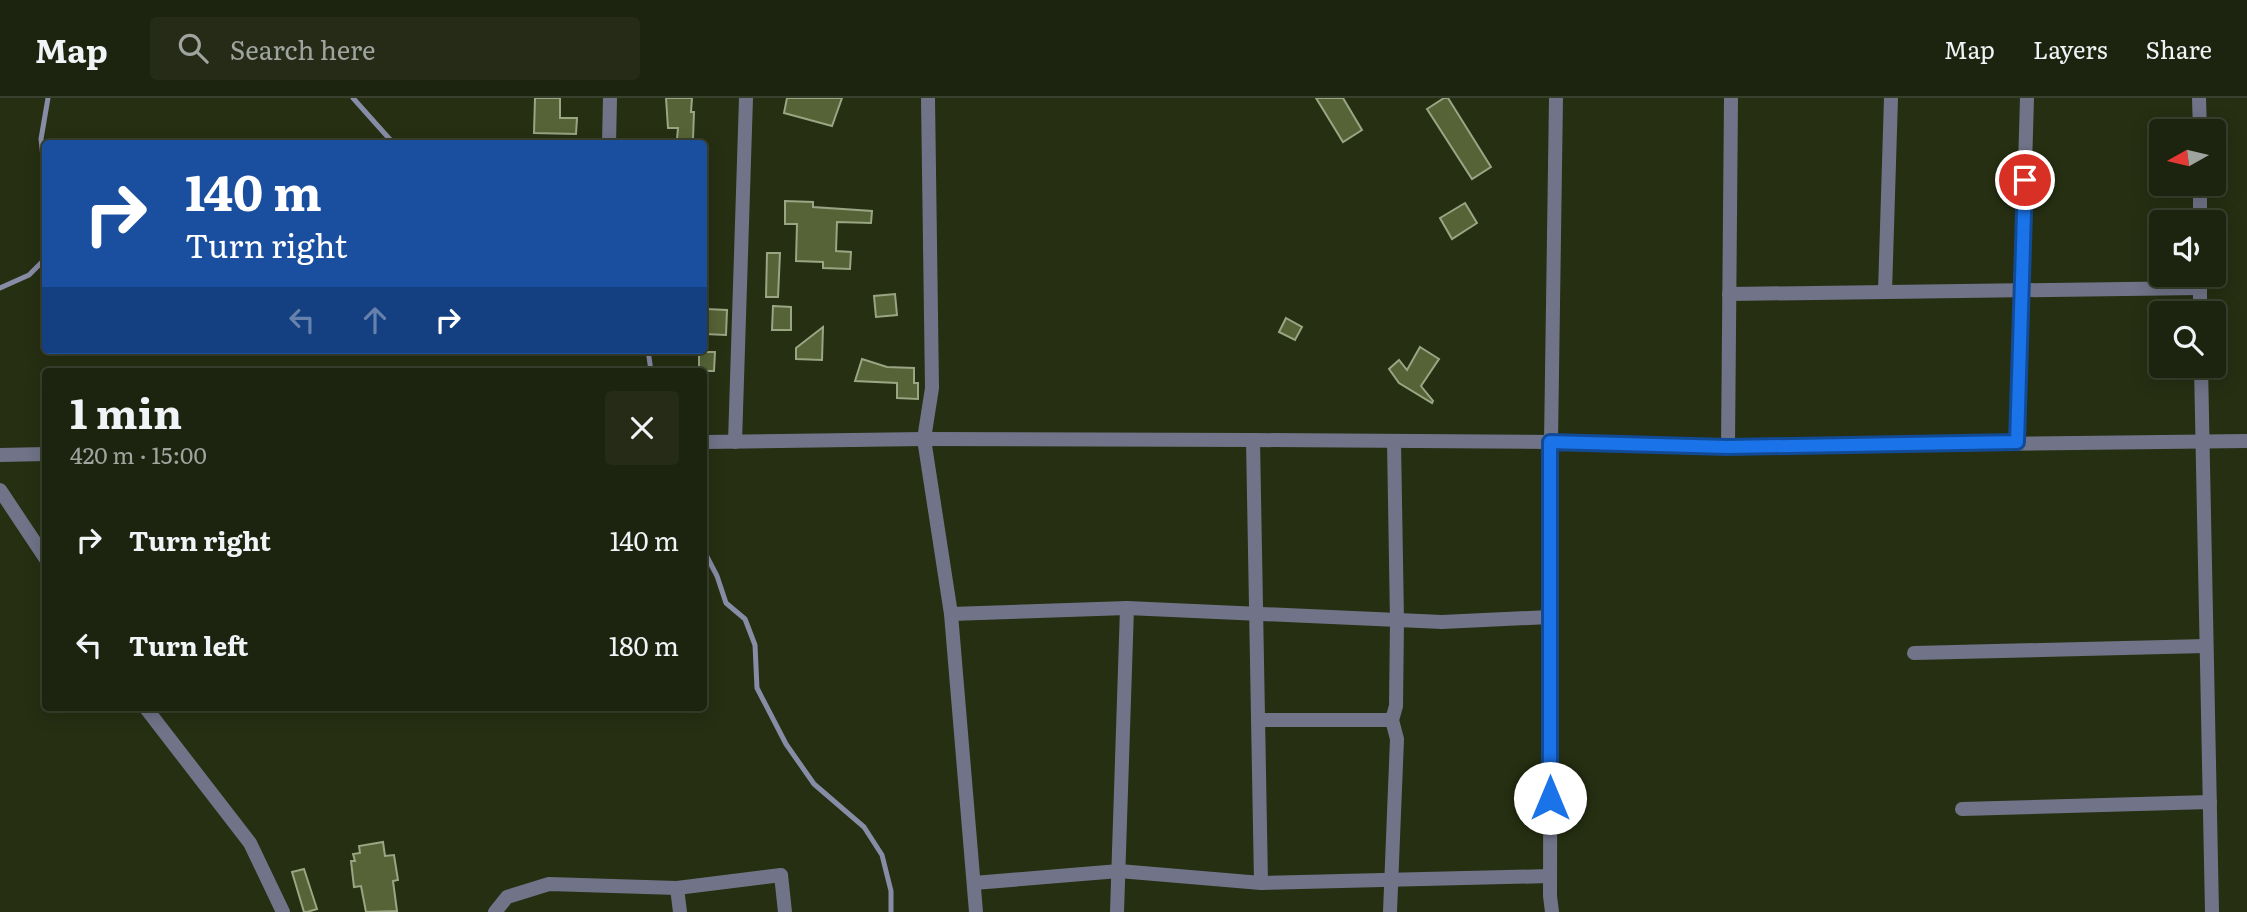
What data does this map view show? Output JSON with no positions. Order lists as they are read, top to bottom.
{
  "north": "left",
  "page": {
    "header": "Map",
    "search": "Search here",
    "nav": ["Map", "Layers", "Share"],
    "turn": ["140 m", "Turn right"],
    "heading": ["1 min", "420 m · 15:00"],
    "list": [
      {
        "name": "Turn right",
        "value": "140 m"
      },
      {
        "name": "Turn left",
        "value": "180 m"
      }
    ]
  }
}
